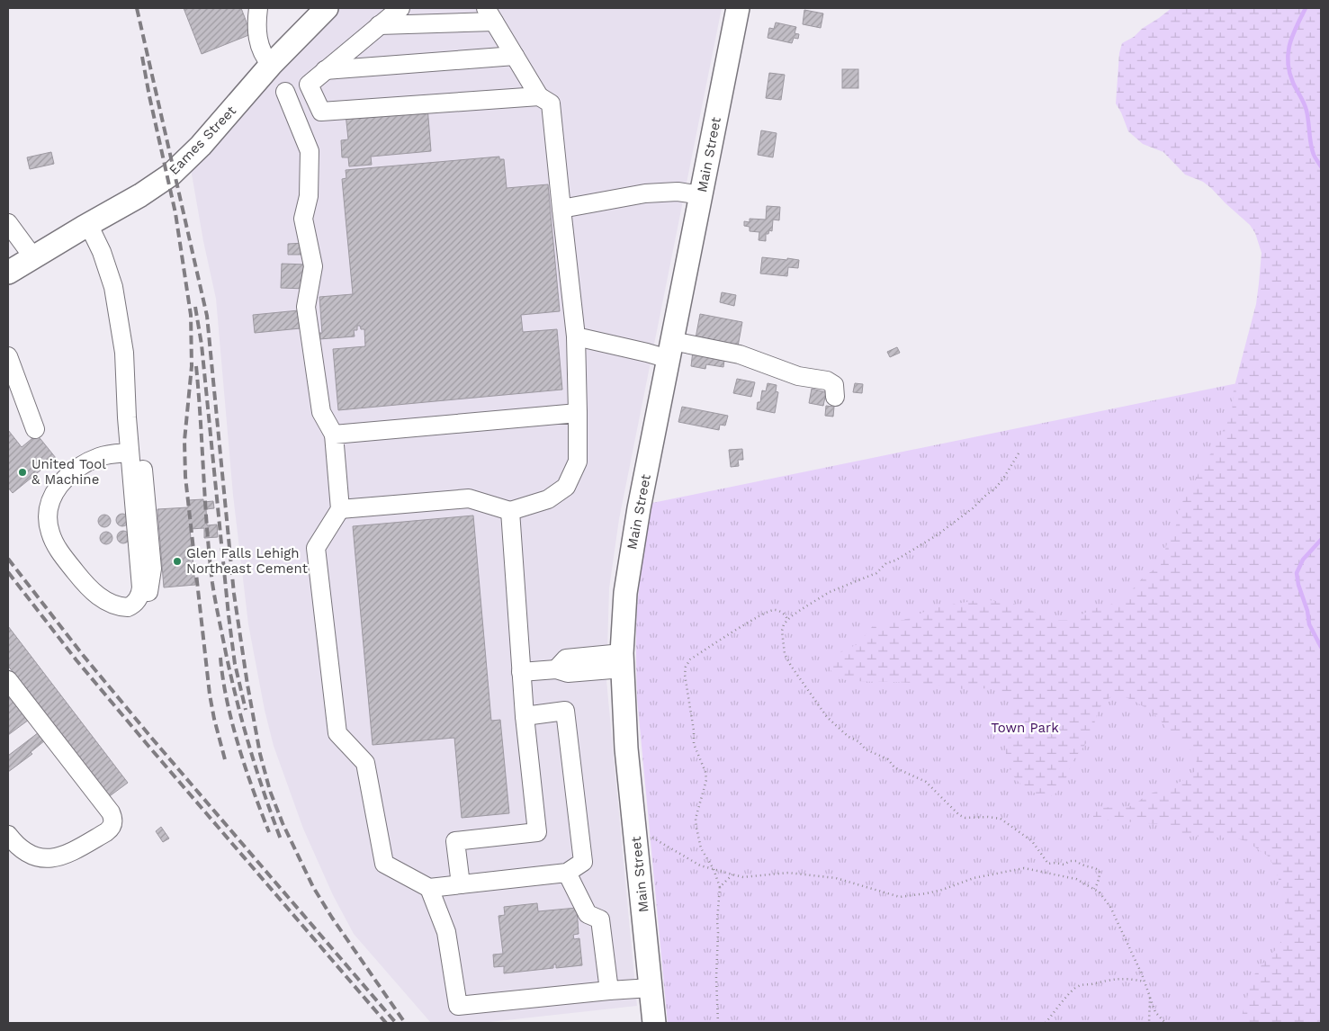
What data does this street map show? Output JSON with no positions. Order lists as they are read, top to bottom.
{
  "streets": {
    "main road": ["Eames Street", "Main Street"]
  },
  "parks": ["Town Park"],
  "places": ["United Tool & Machine", "Glen Falls Lehigh Northeast Cement"]
}
